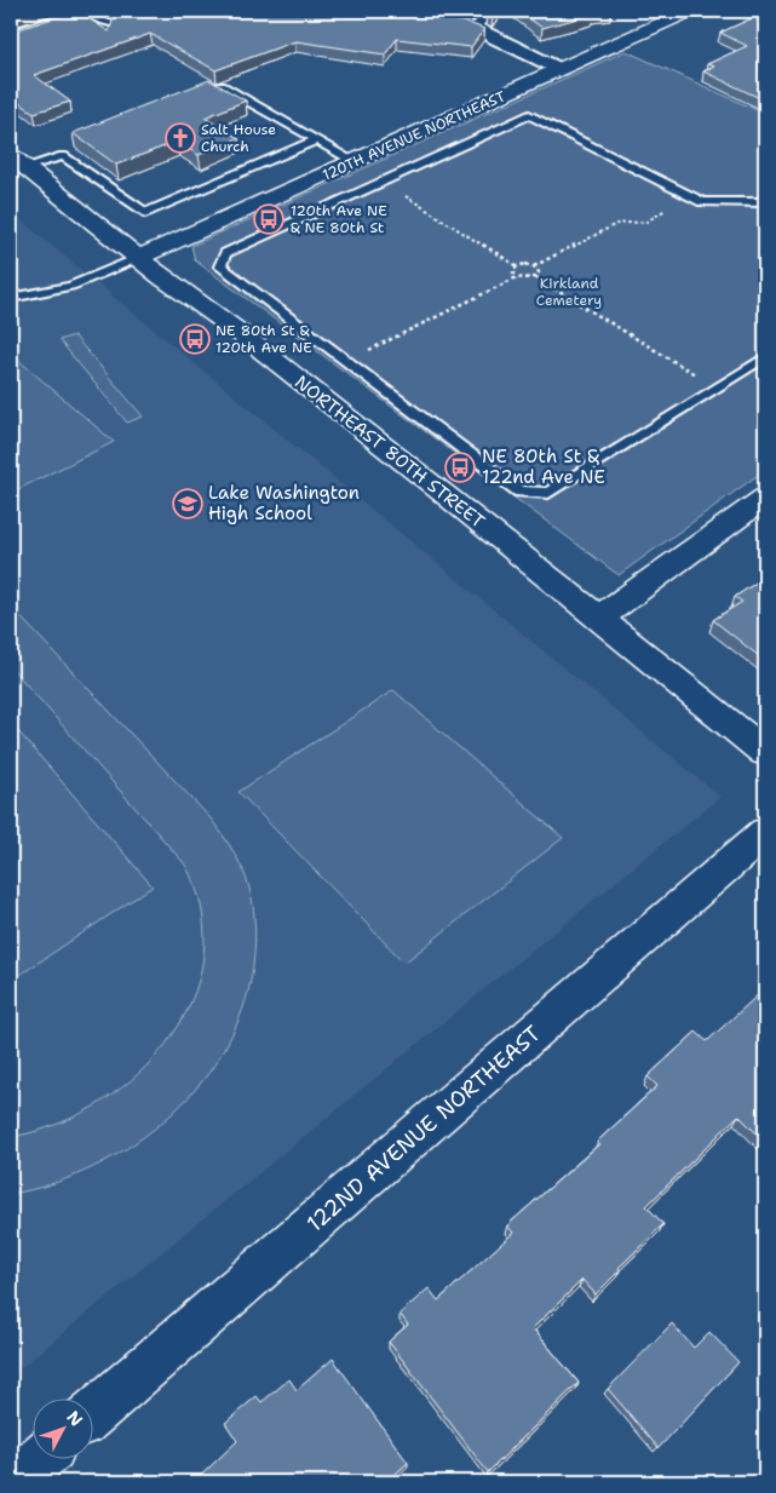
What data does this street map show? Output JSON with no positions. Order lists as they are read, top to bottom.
{
  "streets": {
    "street": ["120TH AVENUE NORTHEAST", "NORTHEAST 80TH STREET", "122ND AVENUE NORTHEAST"]
  },
  "crossings": [
    ["120TH AVENUE NORTHEAST", "NORTHEAST 80TH STREET"]
  ],
  "parks": ["Kirkland Cemetery"],
  "places": {
    "church": ["Salt House Church"],
    "bus stop": ["120th Ave NE & NE 80th St", "NE 80th St & 120th Ave NE", "NE 80th St & 122nd Ave NE"],
    "school or university": ["Lake Washington High School"]
  },
  "north": "top right"
}
